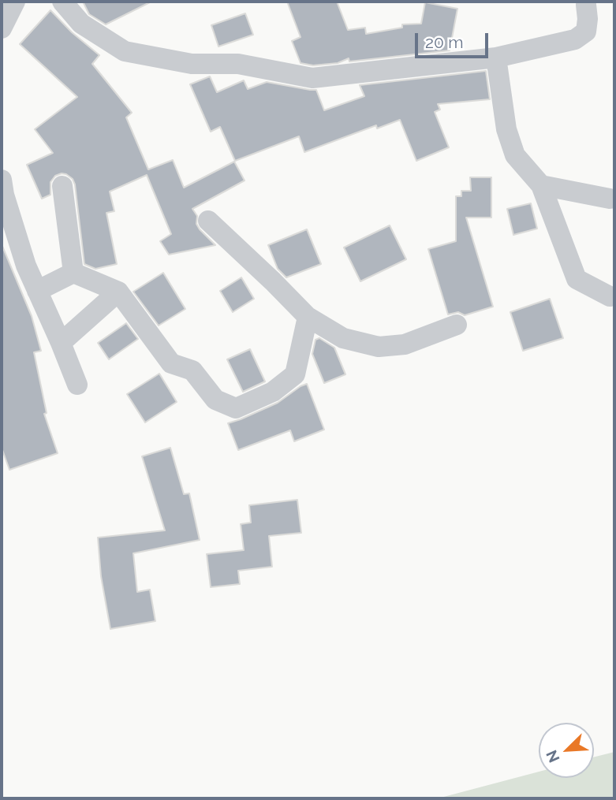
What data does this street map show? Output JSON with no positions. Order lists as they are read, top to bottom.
{
  "scale_bar": "20 m",
  "north": "bottom left"
}
